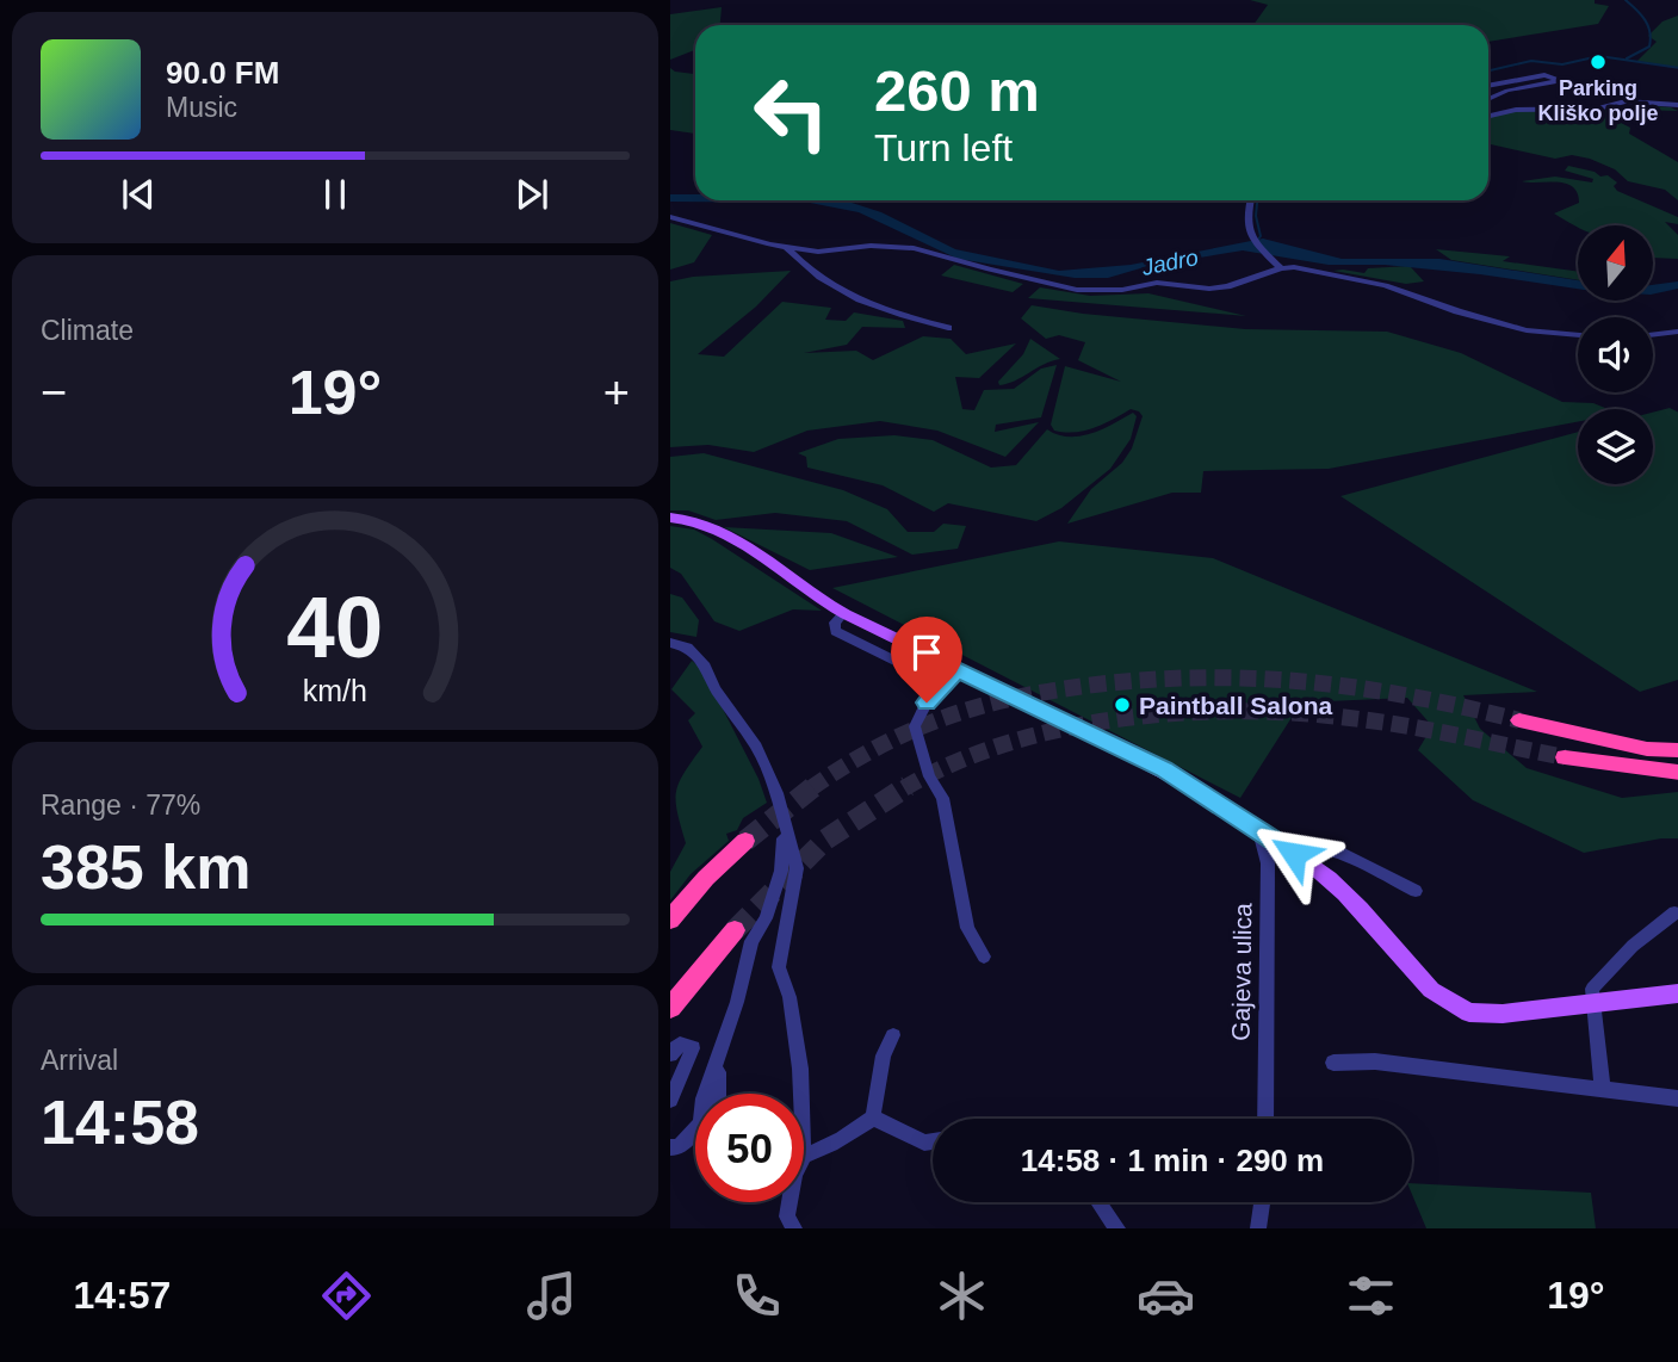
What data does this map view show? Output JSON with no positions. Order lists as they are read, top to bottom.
{
  "streets": {
    "street": ["Gajeva ulica"]
  },
  "water": ["Jadro"],
  "places": ["Parking Kliško polje", "Paintball Salona"],
  "north": "top",
  "page": {
    "turn": ["260 m", "Turn left"],
    "song": ["90.0 FM", "Music"],
    "tile": [
      "Climate",
      ["Range · 77%", "385 km"],
      ["Arrival", "14:58"]
    ],
    "heat": ["−", "19°", "+"],
    "limit": "50",
    "trip": "14:58 · 1 min · 290 m",
    "tabs": ["14:57", "19°"],
    "gauge": ["40", "km/h"]
  }
}
